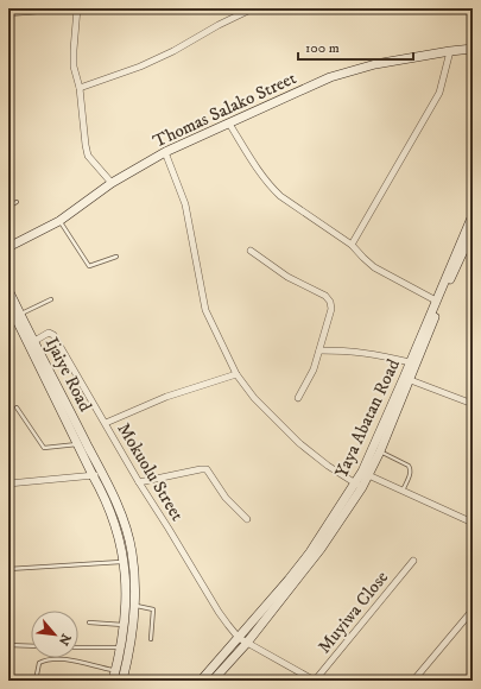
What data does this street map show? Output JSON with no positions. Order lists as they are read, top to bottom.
{
  "streets": {
    "main road": ["Thomas Salako Street", "Ijaiye Road", "Yaya Abatan Road"],
    "street": ["Mokuolu Street", "Muyiwa Close"]
  },
  "crossings": [
    ["Ijaiye Road", "Mokuolu Street"],
    ["Yaya Abatan Road", "Mokuolu Street"]
  ],
  "scale_bar": "100 m",
  "north": "bottom right"
}
